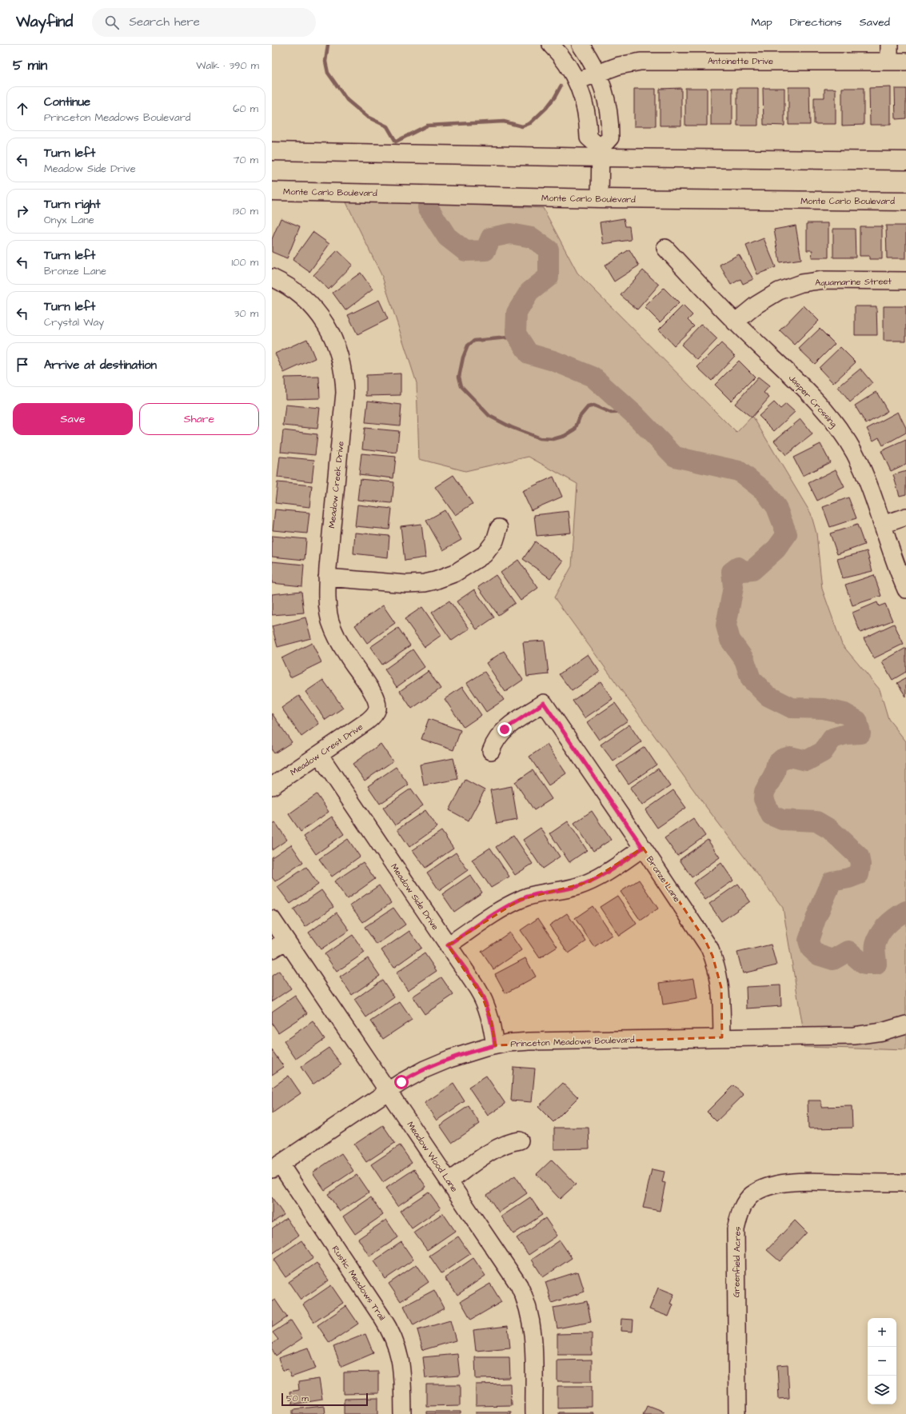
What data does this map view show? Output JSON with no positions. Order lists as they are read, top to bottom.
{
  "streets": {
    "main road": ["Monte Carlo Boulevard"],
    "street": [
      "Antoinette Drive",
      "Aquamarine Street",
      "Jasper Crossing",
      "Meadow Creek Drive",
      "Meadow Crest Drive",
      "Bronze Lane",
      "Meadow Side Drive",
      "Princeton Meadows Boulevard",
      "Meadow Wood Lane",
      "Greenfield Acres",
      "Rustic Meadows Trail"
    ]
  },
  "crossings": [
    ["Aquamarine Street", "Jasper Crossing"],
    ["Meadow Creek Drive", "Meadow Crest Drive"],
    ["Meadow Crest Drive", "Meadow Side Drive"],
    ["Bronze Lane", "Princeton Meadows Boulevard"],
    ["Meadow Side Drive", "Princeton Meadows Boulevard"],
    ["Princeton Meadows Boulevard", "Meadow Wood Lane"],
    ["Princeton Meadows Boulevard", "Rustic Meadows Trail"]
  ],
  "scale_bar": "50 m",
  "page": {
    "header": "Wayfind",
    "search": "Search here",
    "nav": ["Map", "Directions", "Saved"],
    "heading": ["5 min", "Walk · 390 m"],
    "list": [
      ["Continue", "Princeton Meadows Boulevard", "60 m"],
      ["Turn left", "Meadow Side Drive", "70 m"],
      ["Turn right", "Onyx Lane", "130 m"],
      ["Turn left", "Bronze Lane", "100 m"],
      ["Turn left", "Crystal Way", "30 m"],
      "Arrive at destination"
    ],
    "buttons": ["Save", "Share"],
    "map_buttons": ["+", "−"],
    "scale": "50 m"
  }
}
